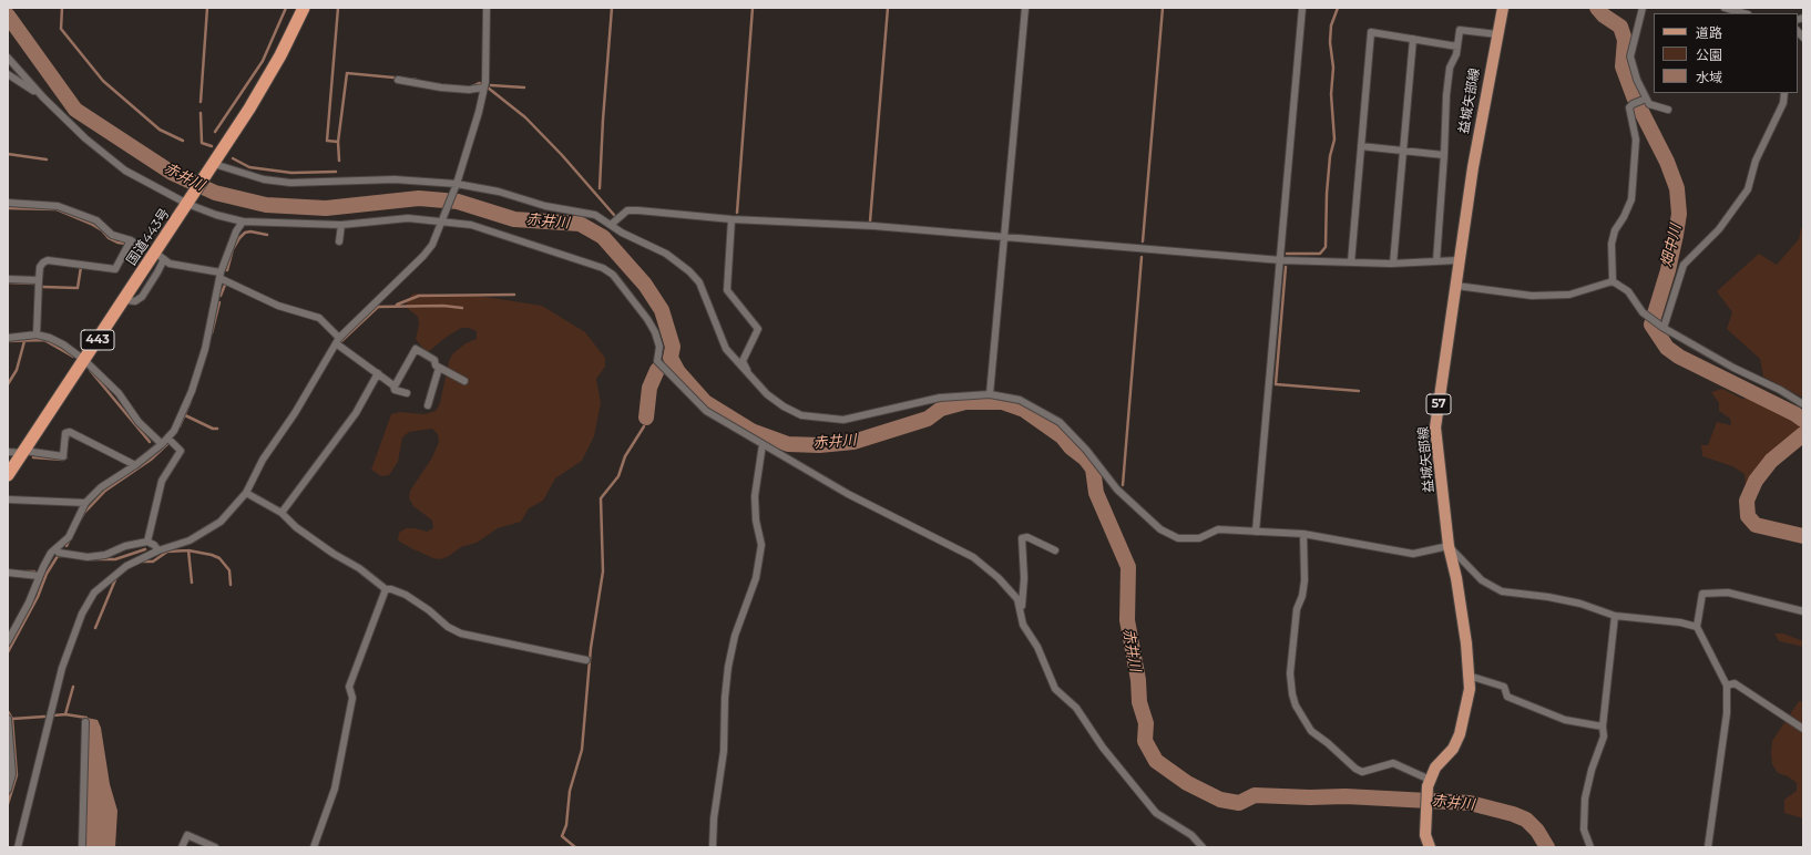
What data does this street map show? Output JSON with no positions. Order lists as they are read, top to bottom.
{
  "streets": {
    "highway": ["国道443号", "443"],
    "main road": ["益城矢部線", "57"]
  },
  "water": ["赤井川", "畑中川"],
  "legend": ["道路", "公園", "水域"]
}
